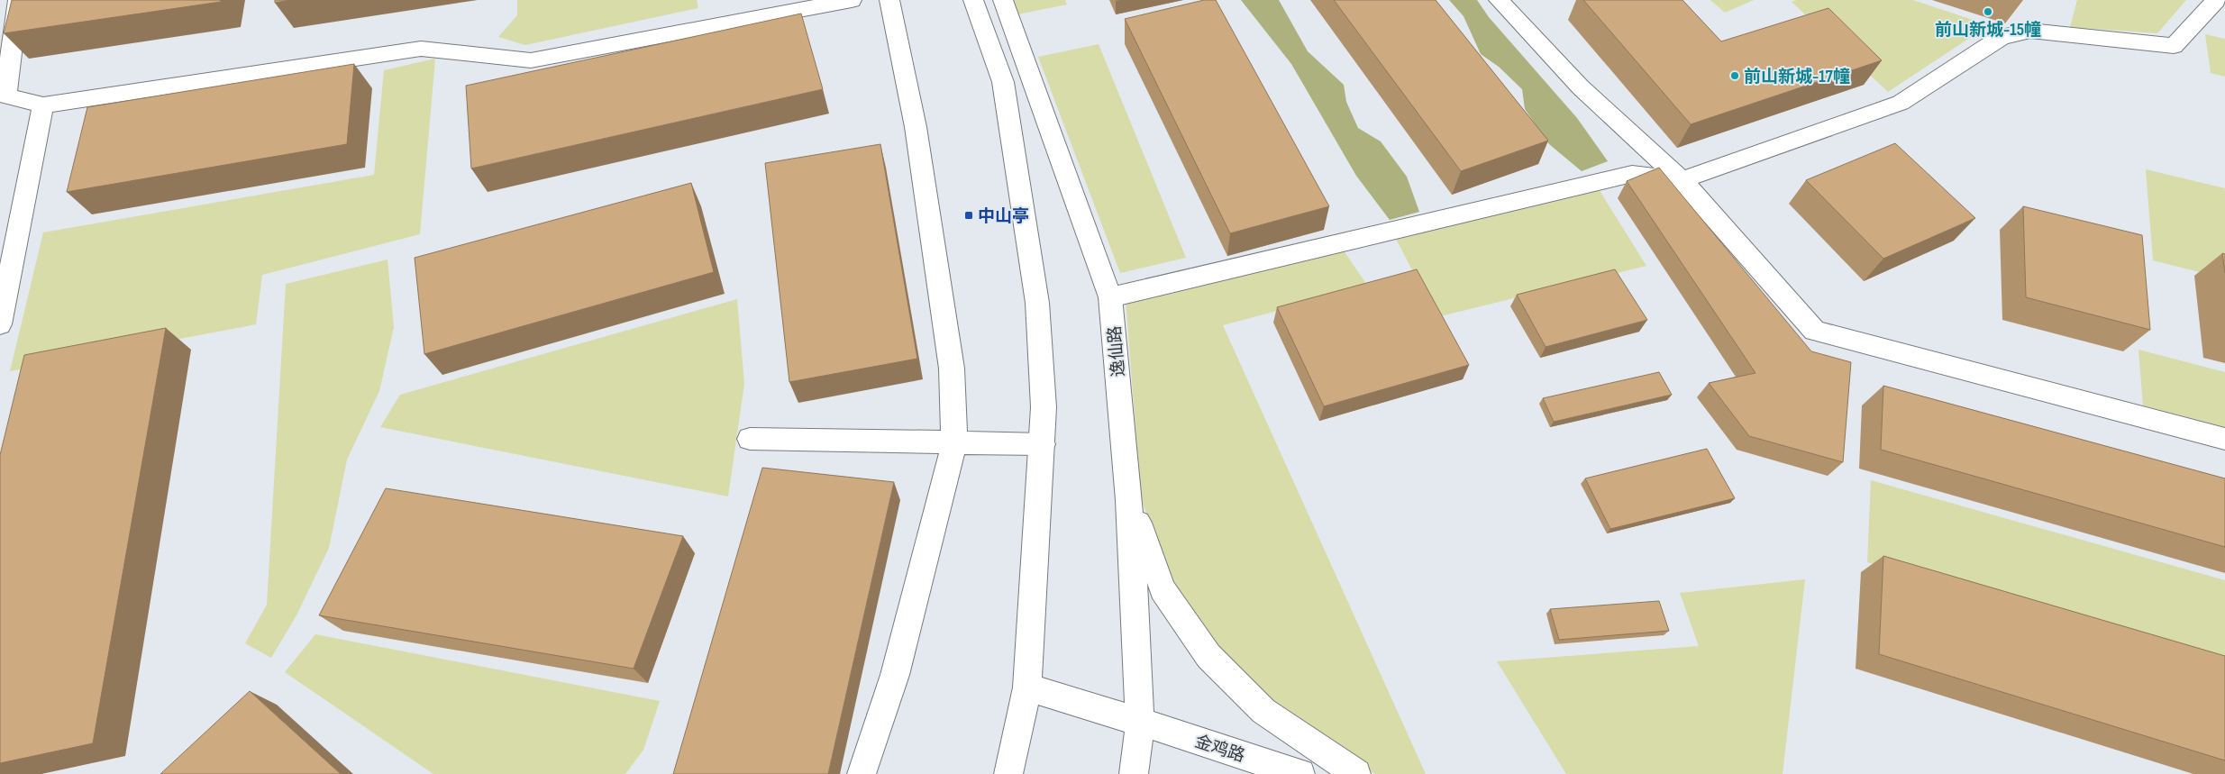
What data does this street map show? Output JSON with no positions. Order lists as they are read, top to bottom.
{
  "streets": {
    "main road": ["逸仙路", "金鸡路"]
  },
  "crossings": [
    ["逸仙路", "金鸡路"]
  ],
  "places": {
    "other": ["前山新城-15幢", "前山新城-17幢"],
    "transit": ["中山亭"]
  }
}
